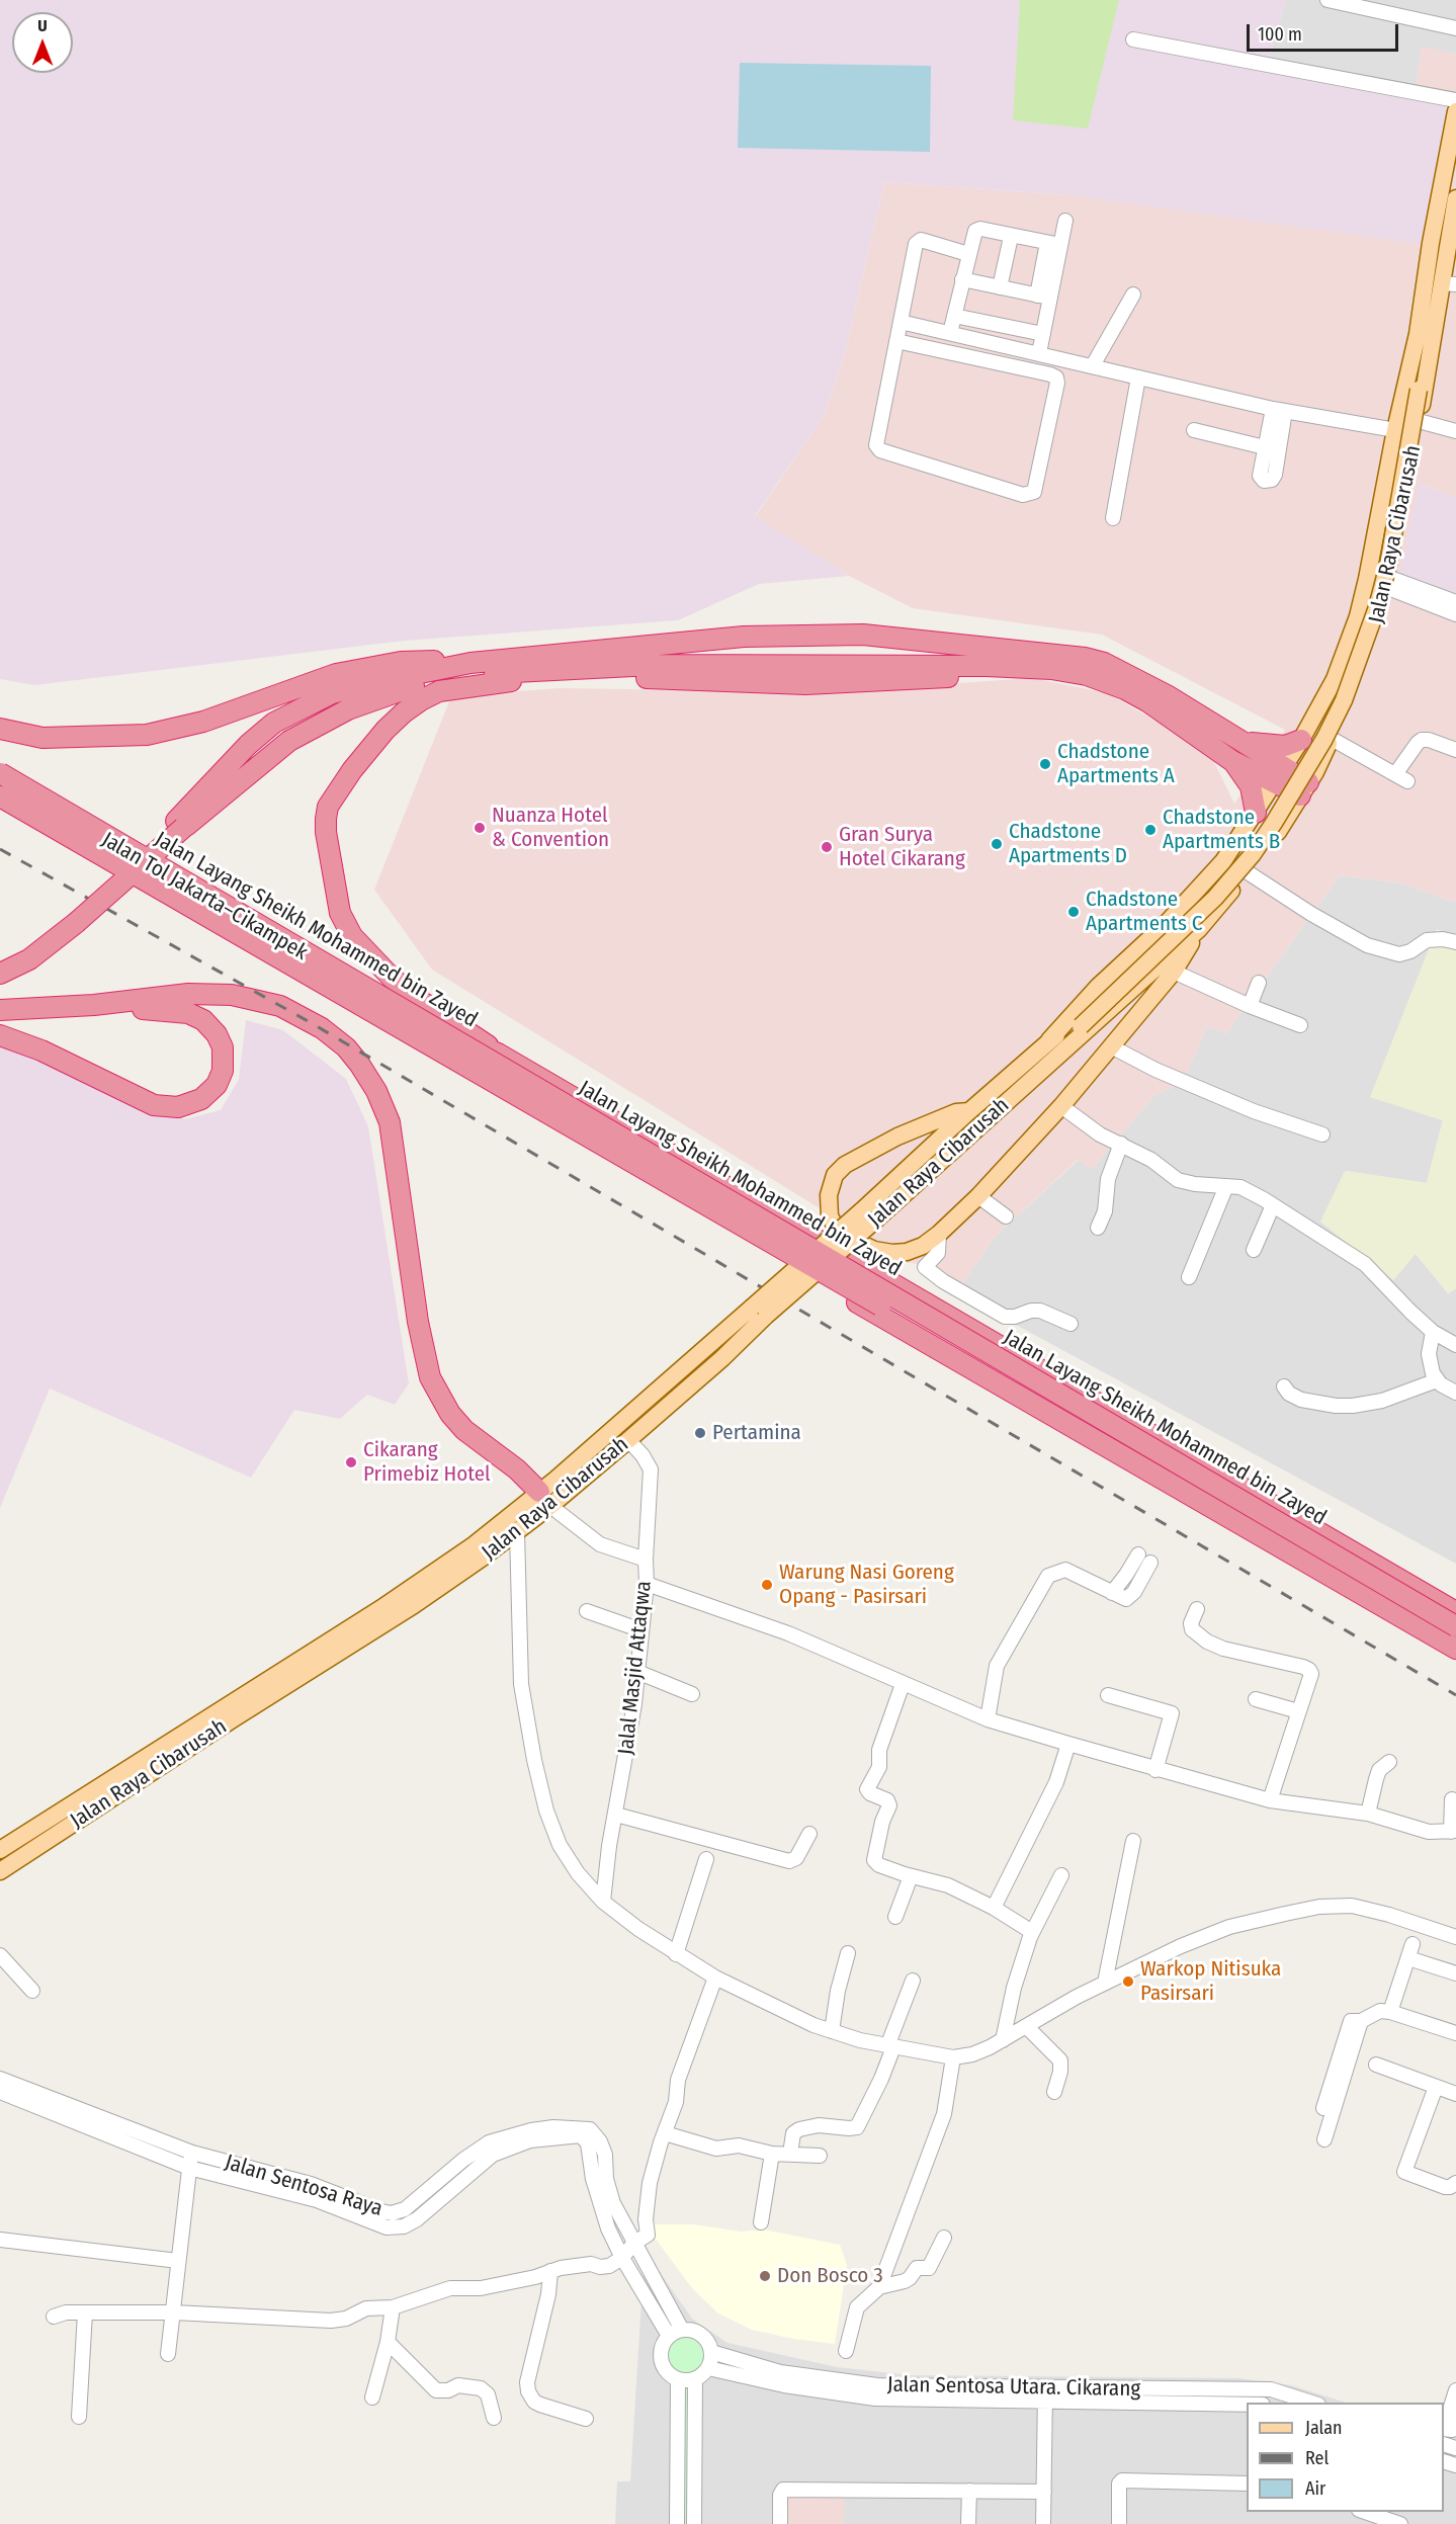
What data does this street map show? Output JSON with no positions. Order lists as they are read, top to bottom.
{
  "streets": {
    "highway": ["Jalan Tol Jakarta–Cikampek", "Jalan Layang Sheikh Mohammed bin Zayed"],
    "main road": ["Jalan Raya Cibarusah"],
    "street": ["Jalal Masjid Attaqwa", "Jalan Sentosa Raya", "Jalan Sentosa Utara. Cikarang"]
  },
  "crossings": [
    ["Jalan Raya Cibarusah", "Jalal Masjid Attaqwa"],
    ["Jalan Tol Jakarta–Cikampek", "Jalan Layang Sheikh Mohammed bin Zayed"],
    ["Jalan Sentosa Raya", "Jalan Sentosa Utara. Cikarang"]
  ],
  "places": [
    "Chadstone Apartments A",
    "Nuanza Hotel & Convention",
    "Chadstone Apartments B",
    "Chadstone Apartments D",
    "Gran Surya Hotel Cikarang",
    "Chadstone Apartments C",
    "Pertamina",
    "Cikarang Primebiz Hotel",
    "Warung Nasi Goreng Opang - Pasirsari",
    "Warkop Nitisuka Pasirsari",
    "Don Bosco 3"
  ],
  "legend": ["Jalan", "Rel", "Air"],
  "scale_bar": "100 m",
  "north": "top"
}
